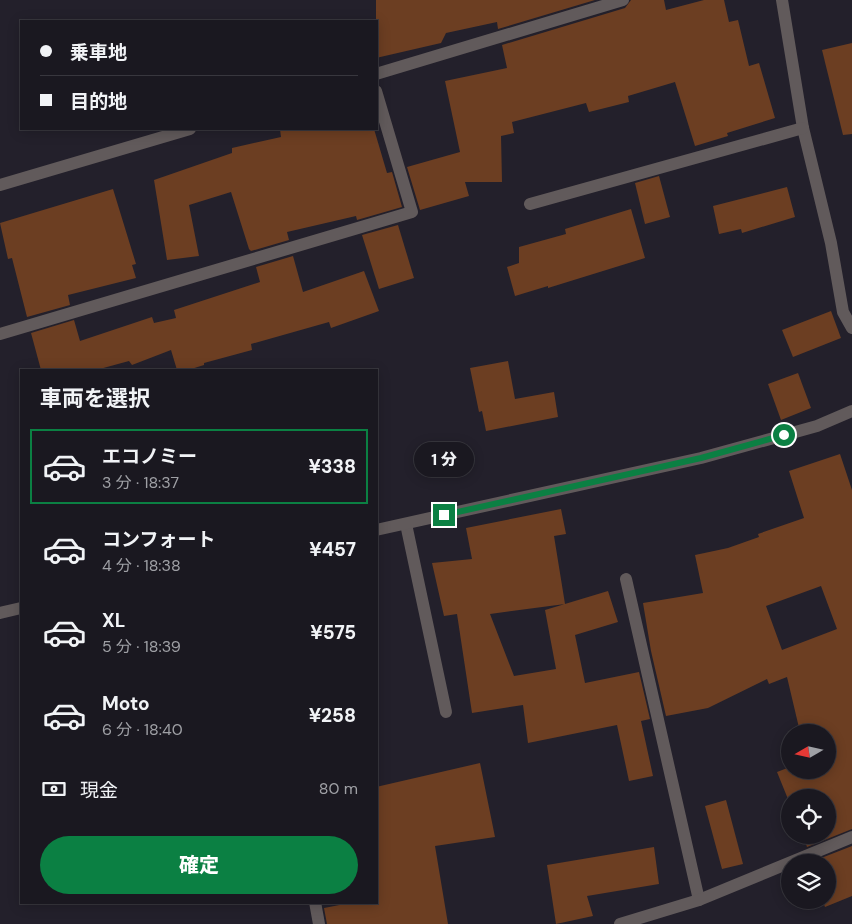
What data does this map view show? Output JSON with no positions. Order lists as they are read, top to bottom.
{
  "north": "left",
  "page": {
    "banner": ["乗車地", "目的地"],
    "heading": "車両を選択",
    "list": [
      {
        "name": "エコノミー",
        "note": "3 分 · 18:37",
        "value": "¥338"
      },
      {
        "name": "コンフォート",
        "note": "4 分 · 18:38",
        "value": "¥457"
      },
      {
        "name": "XL",
        "note": "5 分 · 18:39",
        "value": "¥575"
      },
      {
        "name": "Moto",
        "note": "6 分 · 18:40",
        "value": "¥258"
      }
    ],
    "bubble": "1 分",
    "pay": ["現金", "80 m"],
    "buttons": "確定"
  }
}
